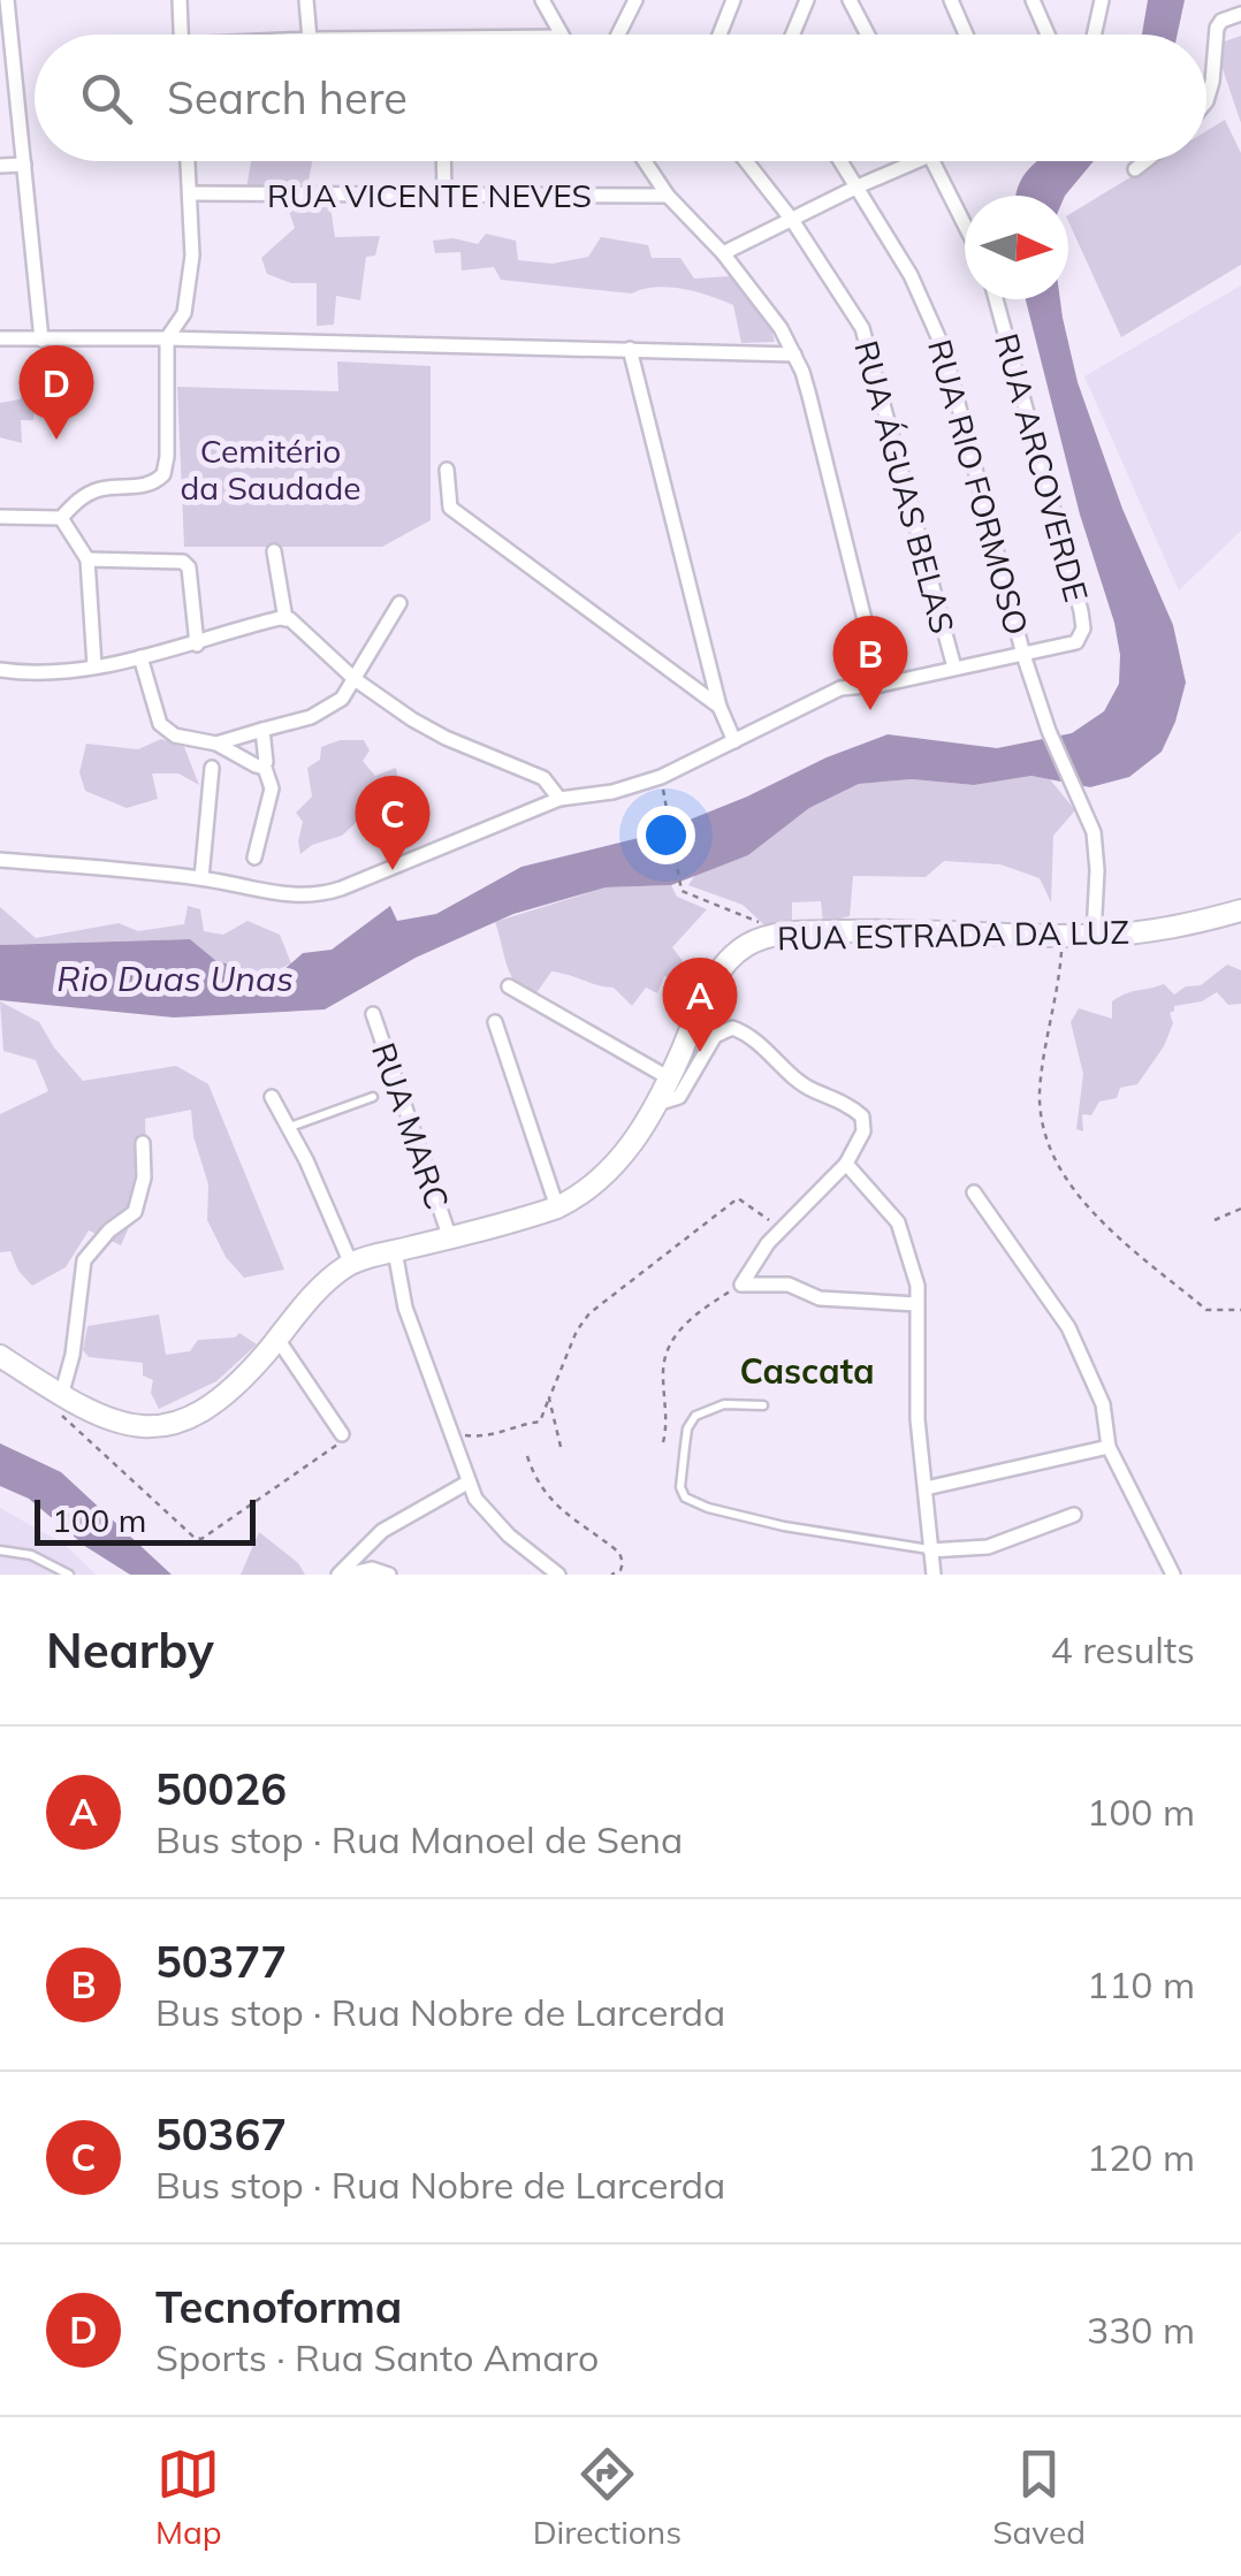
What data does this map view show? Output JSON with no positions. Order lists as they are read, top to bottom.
{
  "streets": {
    "main road": ["RUA ESTRADA DA LUZ"],
    "street": [
      "RUA VICENTE NEVES",
      "RUA ARCOVERDE",
      "RUA ÁGUAS BELAS",
      "RUA RIO FORMOSO",
      "RUA MARC"
    ]
  },
  "crossings": [
    ["RUA ARCOVERDE", "RUA RIO FORMOSO"],
    ["RUA RIO FORMOSO", "RUA ESTRADA DA LUZ"],
    ["RUA ESTRADA DA LUZ", "RUA MARC"]
  ],
  "districts": ["Cascata"],
  "water": ["Rio Duas Unas"],
  "parks": ["Cemitério da Saudade"],
  "scale_bar": "100 m",
  "north": "right",
  "page": {
    "search": "Search here",
    "pins": [
      "D",
      "B",
      "C",
      "A"
    ],
    "scale": "100 m",
    "heading": ["Nearby", "4 results"],
    "list": [
      {
        "mark": "A",
        "name": "50026",
        "note": "Bus stop · Rua Manoel de Sena",
        "value": "100 m"
      },
      {
        "mark": "B",
        "name": "50377",
        "note": "Bus stop · Rua Nobre de Larcerda",
        "value": "110 m"
      },
      {
        "mark": "C",
        "name": "50367",
        "note": "Bus stop · Rua Nobre de Larcerda",
        "value": "120 m"
      },
      {
        "mark": "D",
        "name": "Tecnoforma",
        "note": "Sports · Rua Santo Amaro",
        "value": "330 m"
      }
    ],
    "nav": ["Map", "Directions", "Saved"]
  }
}
